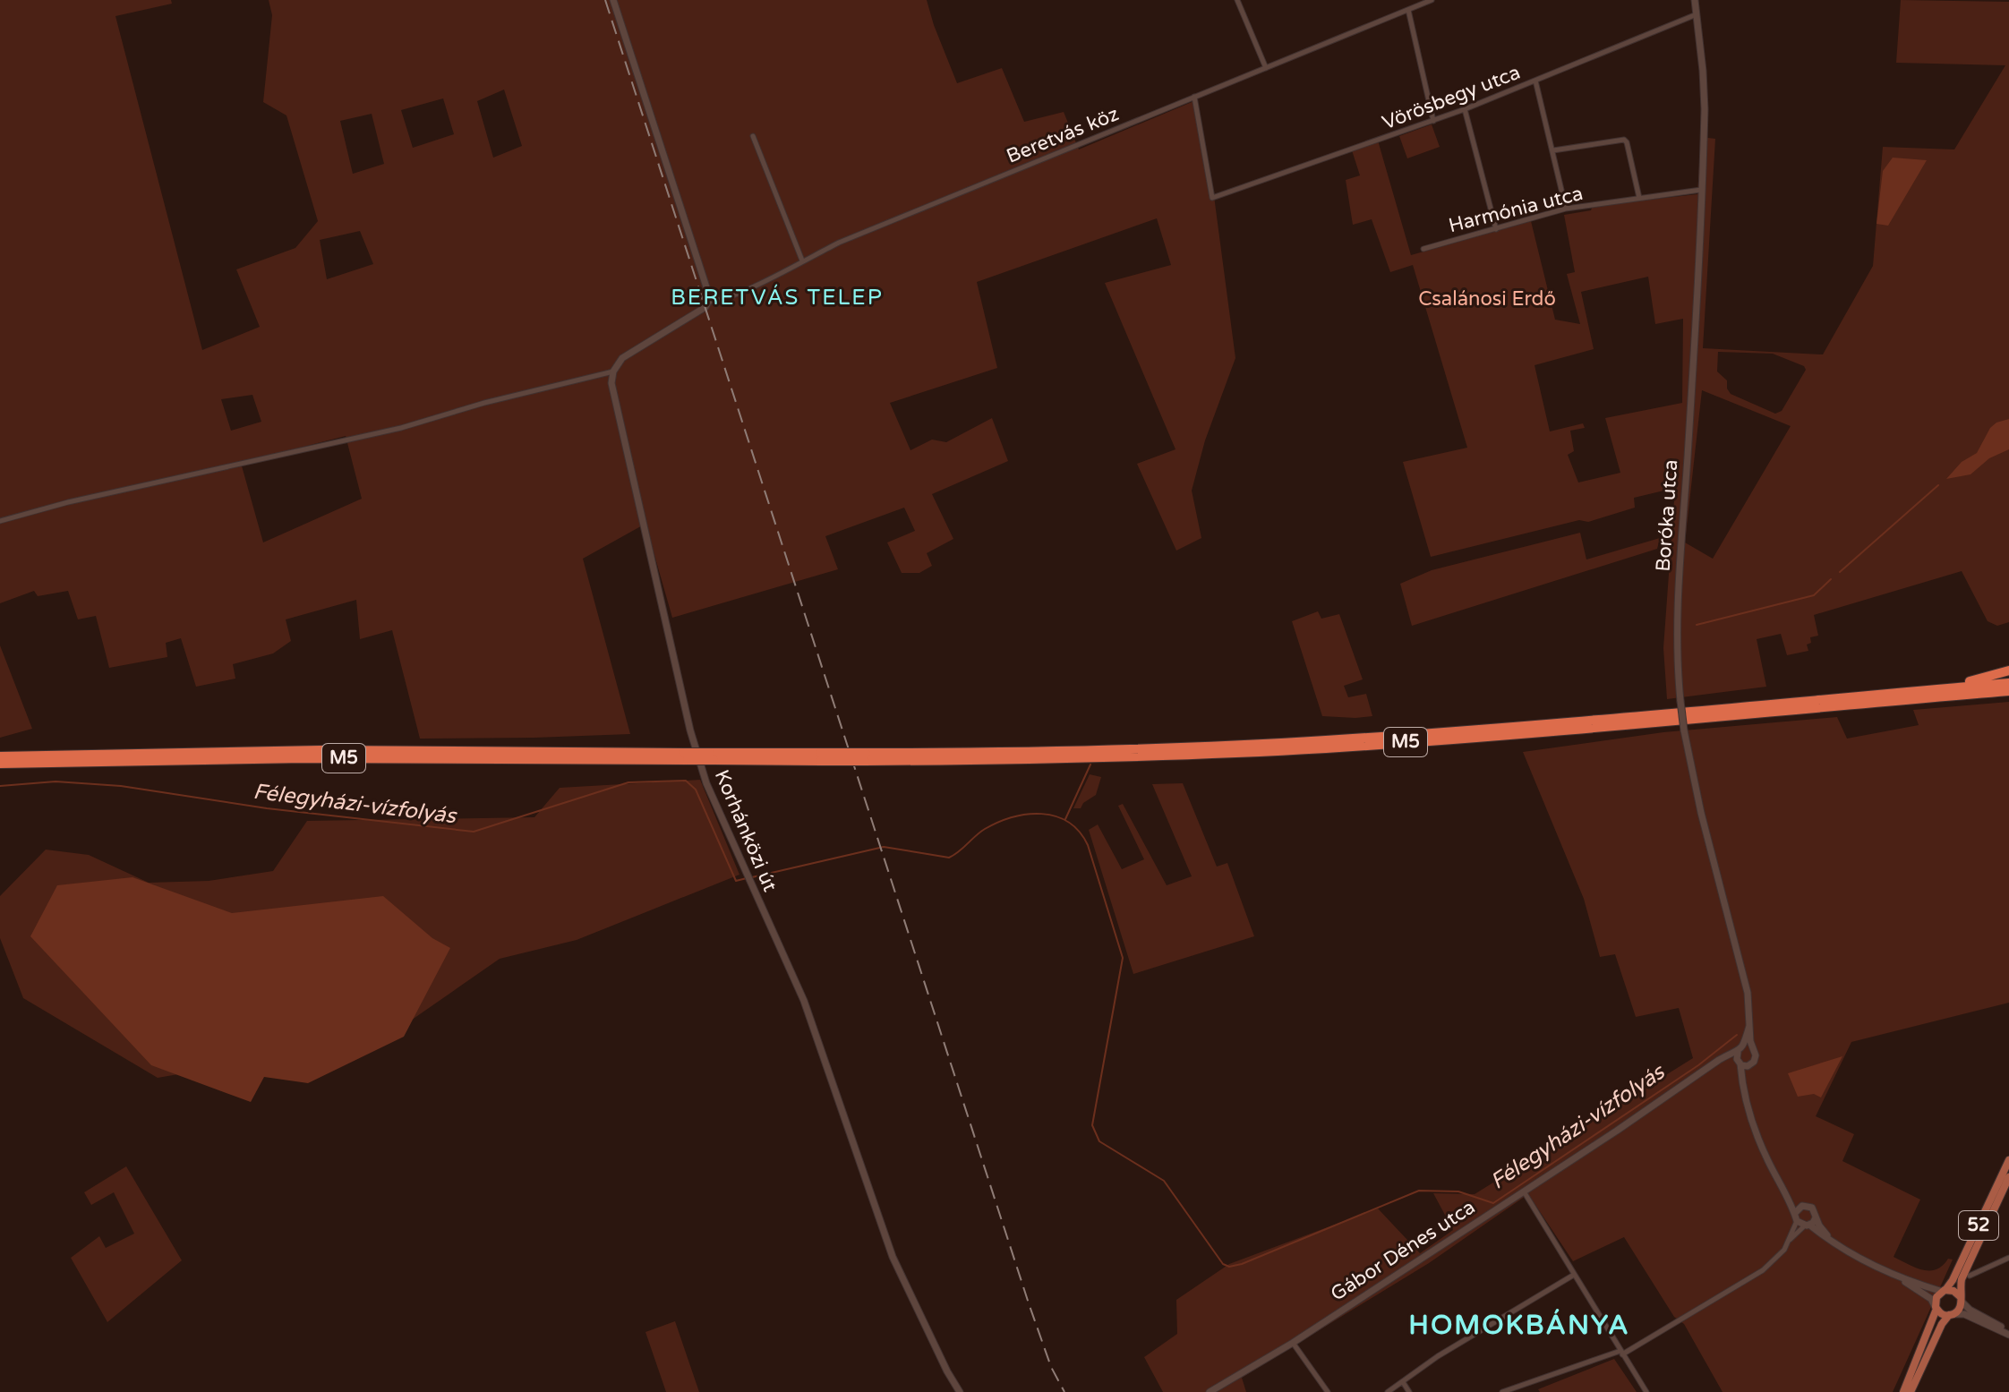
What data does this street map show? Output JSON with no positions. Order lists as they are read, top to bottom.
{
  "streets": {
    "highway": ["M5"],
    "main road": ["52"],
    "street": [
      "Vörösbegy utca",
      "Beretvás köz",
      "Harmónia utca",
      "Boróka utca",
      "Korhánközi út",
      "Gábor Dénes utca"
    ]
  },
  "crossings": [
    ["Vörösbegy utca", "Beretvás köz"],
    ["Vörösbegy utca", "Boróka utca"],
    ["Harmónia utca", "Boróka utca"],
    ["Boróka utca", "Gábor Dénes utca"]
  ],
  "districts": ["BERETVÁS TELEP", "HOMOKBÁNYA"],
  "water": ["Félegyházi-vízfolyás"],
  "parks": ["Csalánosi Erdő"]
}
